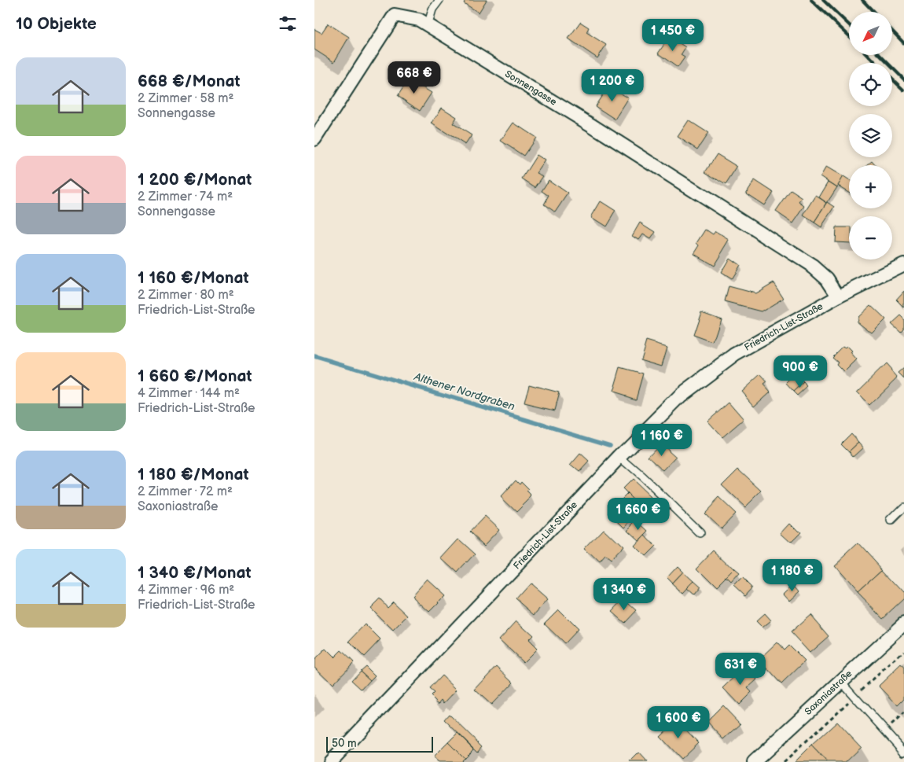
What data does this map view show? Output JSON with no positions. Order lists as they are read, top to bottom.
{
  "streets": {
    "street": ["Sonnengasse", "Friedrich-List-Straße", "Saxoniastraße"]
  },
  "crossings": [
    ["Sonnengasse", "Friedrich-List-Straße"]
  ],
  "water": ["Althener Nordgraben"],
  "scale_bar": "50 m",
  "north": "bottom left",
  "page": {
    "heading": "10 Objekte",
    "map_buttons": ["+", "−"],
    "price": [
      "1 450 €",
      "668 €",
      "1 200 €",
      "900 €",
      "1 160 €",
      "1 660 €",
      "1 180 €",
      "1 340 €",
      "631 €",
      "1 600 €"
    ],
    "list": [
      {
        "name": "668 €/Monat",
        "note": "2 Zimmer · 58 m² · Sonnengasse"
      },
      {
        "name": "1 200 €/Monat",
        "note": "2 Zimmer · 74 m² · Sonnengasse"
      },
      {
        "name": "1 160 €/Monat",
        "note": "2 Zimmer · 80 m² · Friedrich-List-Straße"
      },
      {
        "name": "1 660 €/Monat",
        "note": "4 Zimmer · 144 m² · Friedrich-List-Straße"
      },
      {
        "name": "1 180 €/Monat",
        "note": "2 Zimmer · 72 m² · Saxoniastraße"
      },
      {
        "name": "1 340 €/Monat",
        "note": "4 Zimmer · 96 m² · Friedrich-List-Straße"
      }
    ],
    "scale": "50 m"
  }
}
